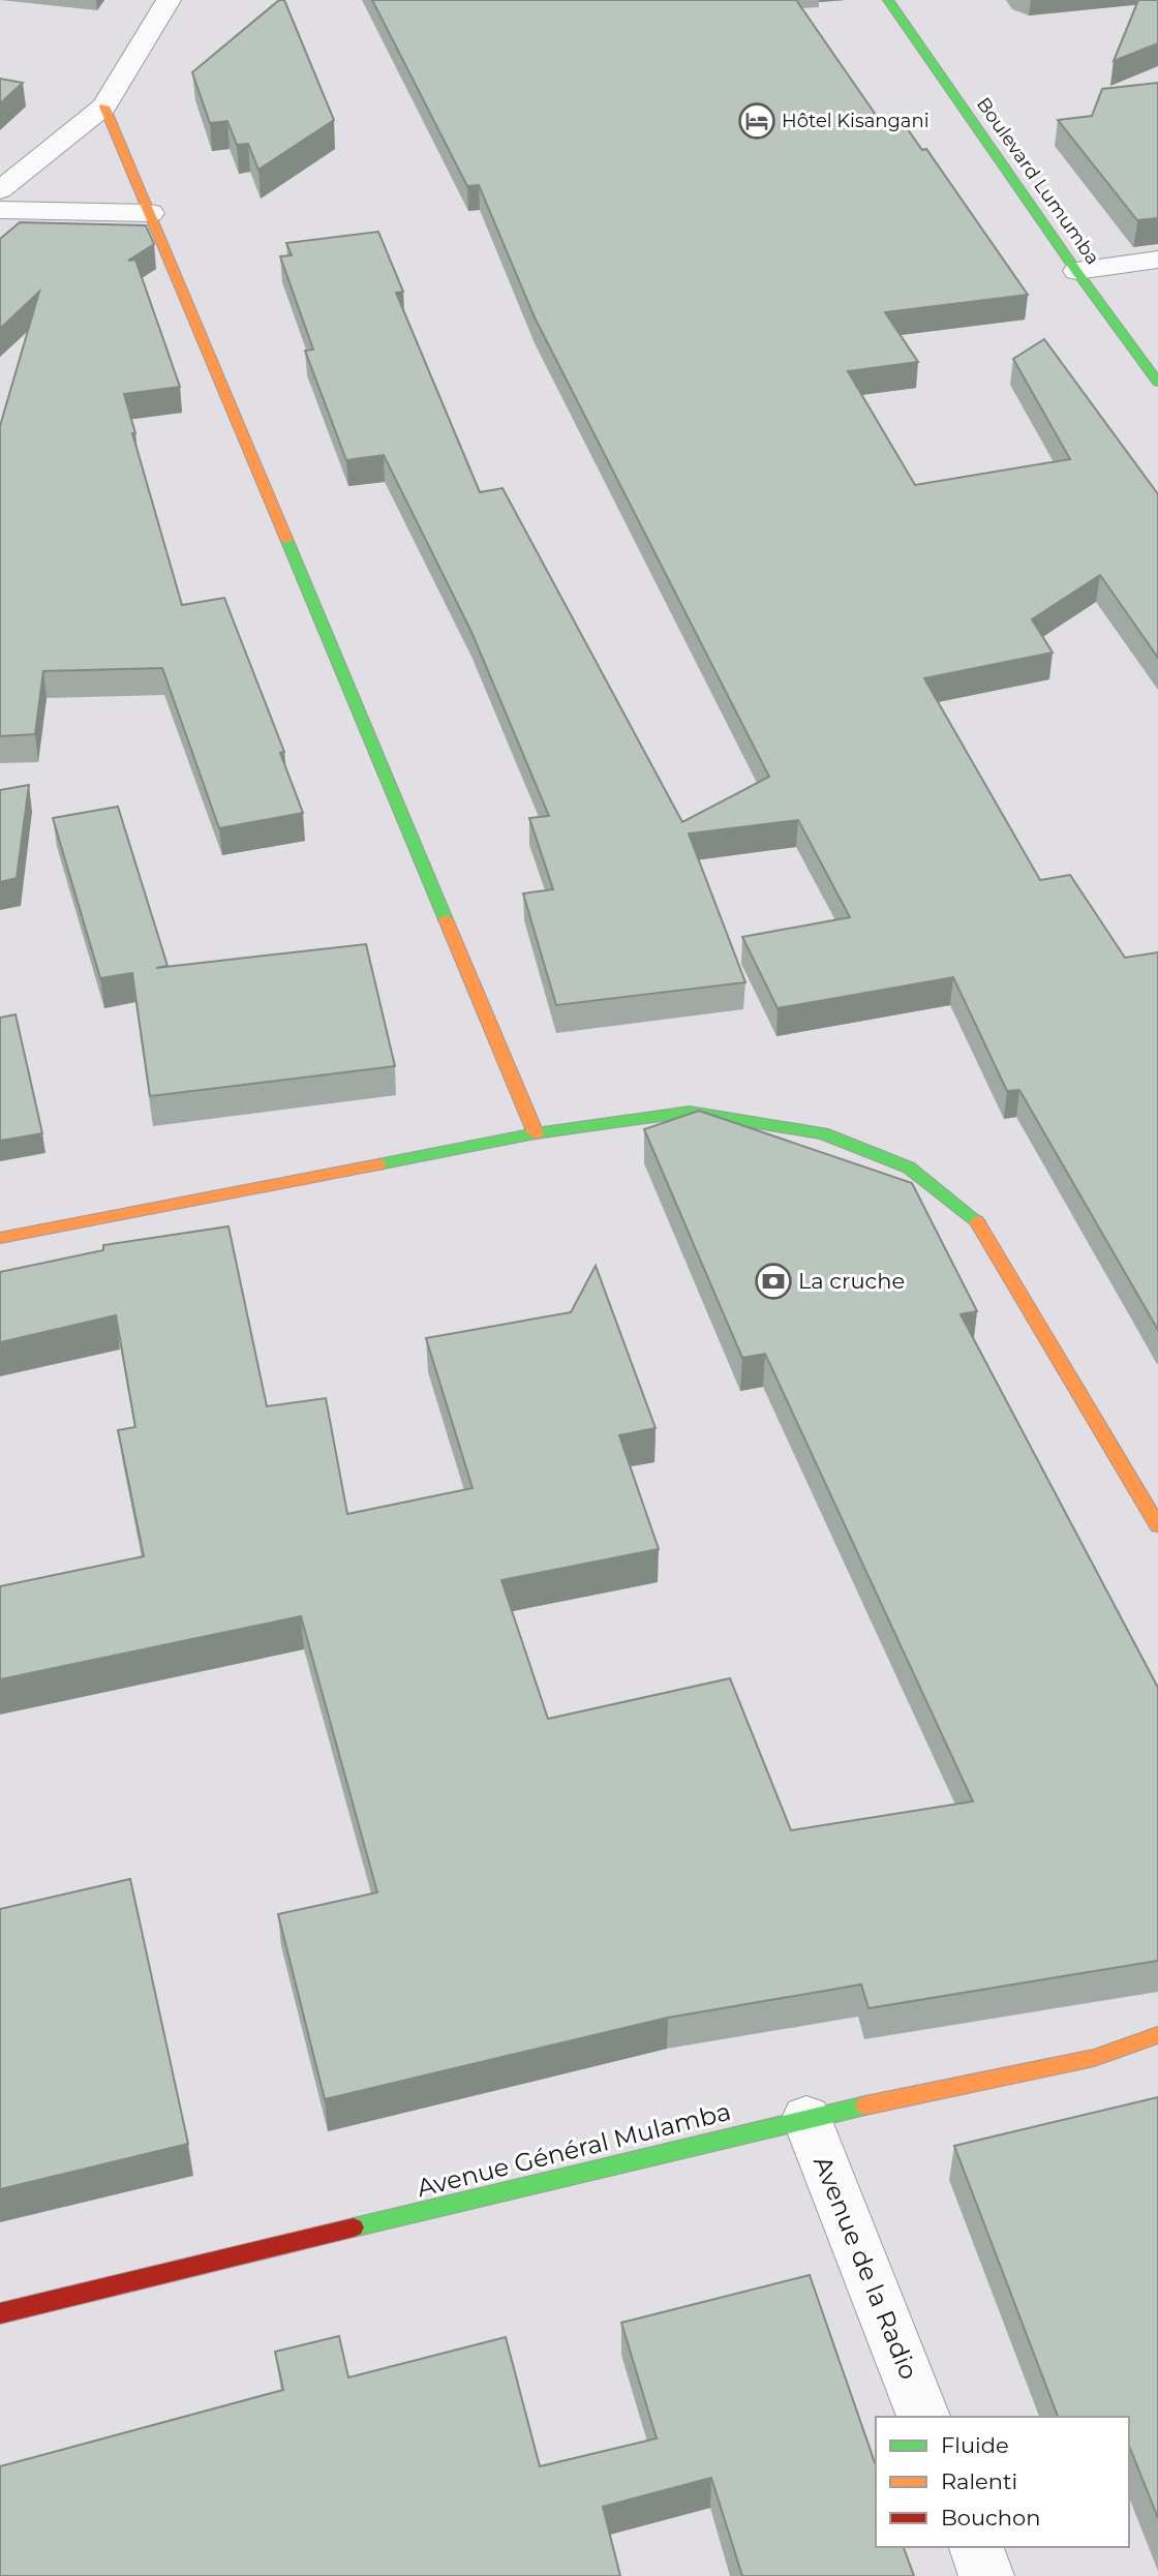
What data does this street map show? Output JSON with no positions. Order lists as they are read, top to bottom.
{
  "streets": {
    "street": ["Boulevard Lumumba", "Avenue Général Mulamba", "Avenue de la Radio"]
  },
  "crossings": [
    ["Avenue Général Mulamba", "Avenue de la Radio"]
  ],
  "places": {
    "hotel": ["Hôtel Kisangani"],
    "bank": ["La cruche"]
  },
  "legend": ["Fluide", "Ralenti", "Bouchon"]
}
